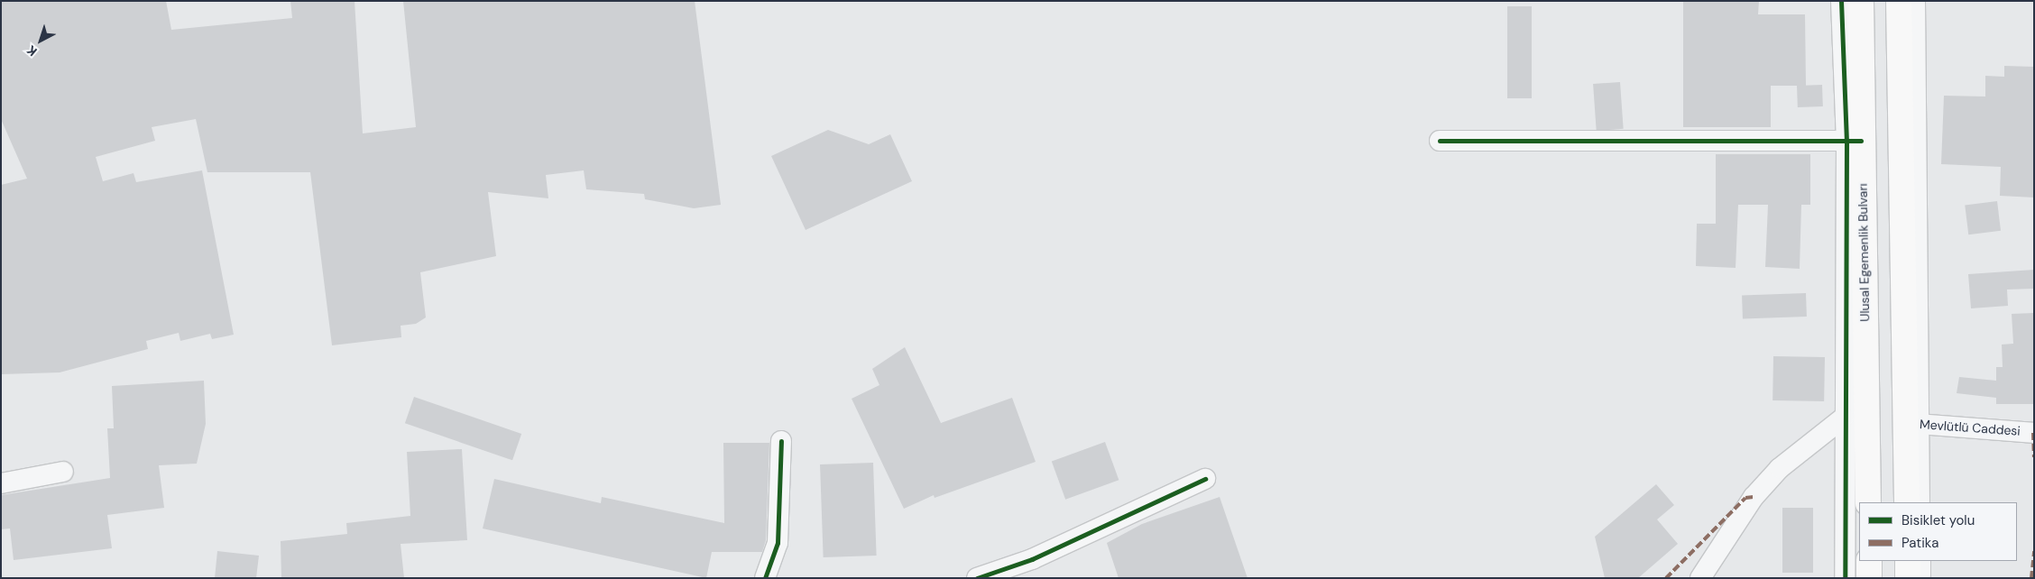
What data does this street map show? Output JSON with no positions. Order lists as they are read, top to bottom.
{
  "streets": {
    "highway": ["Ulusal Egemenlik Bulvarı"],
    "street": ["Mevlütlü Caddesi"]
  },
  "legend": ["Bisiklet yolu", "Patika"],
  "north": "bottom left"
}
